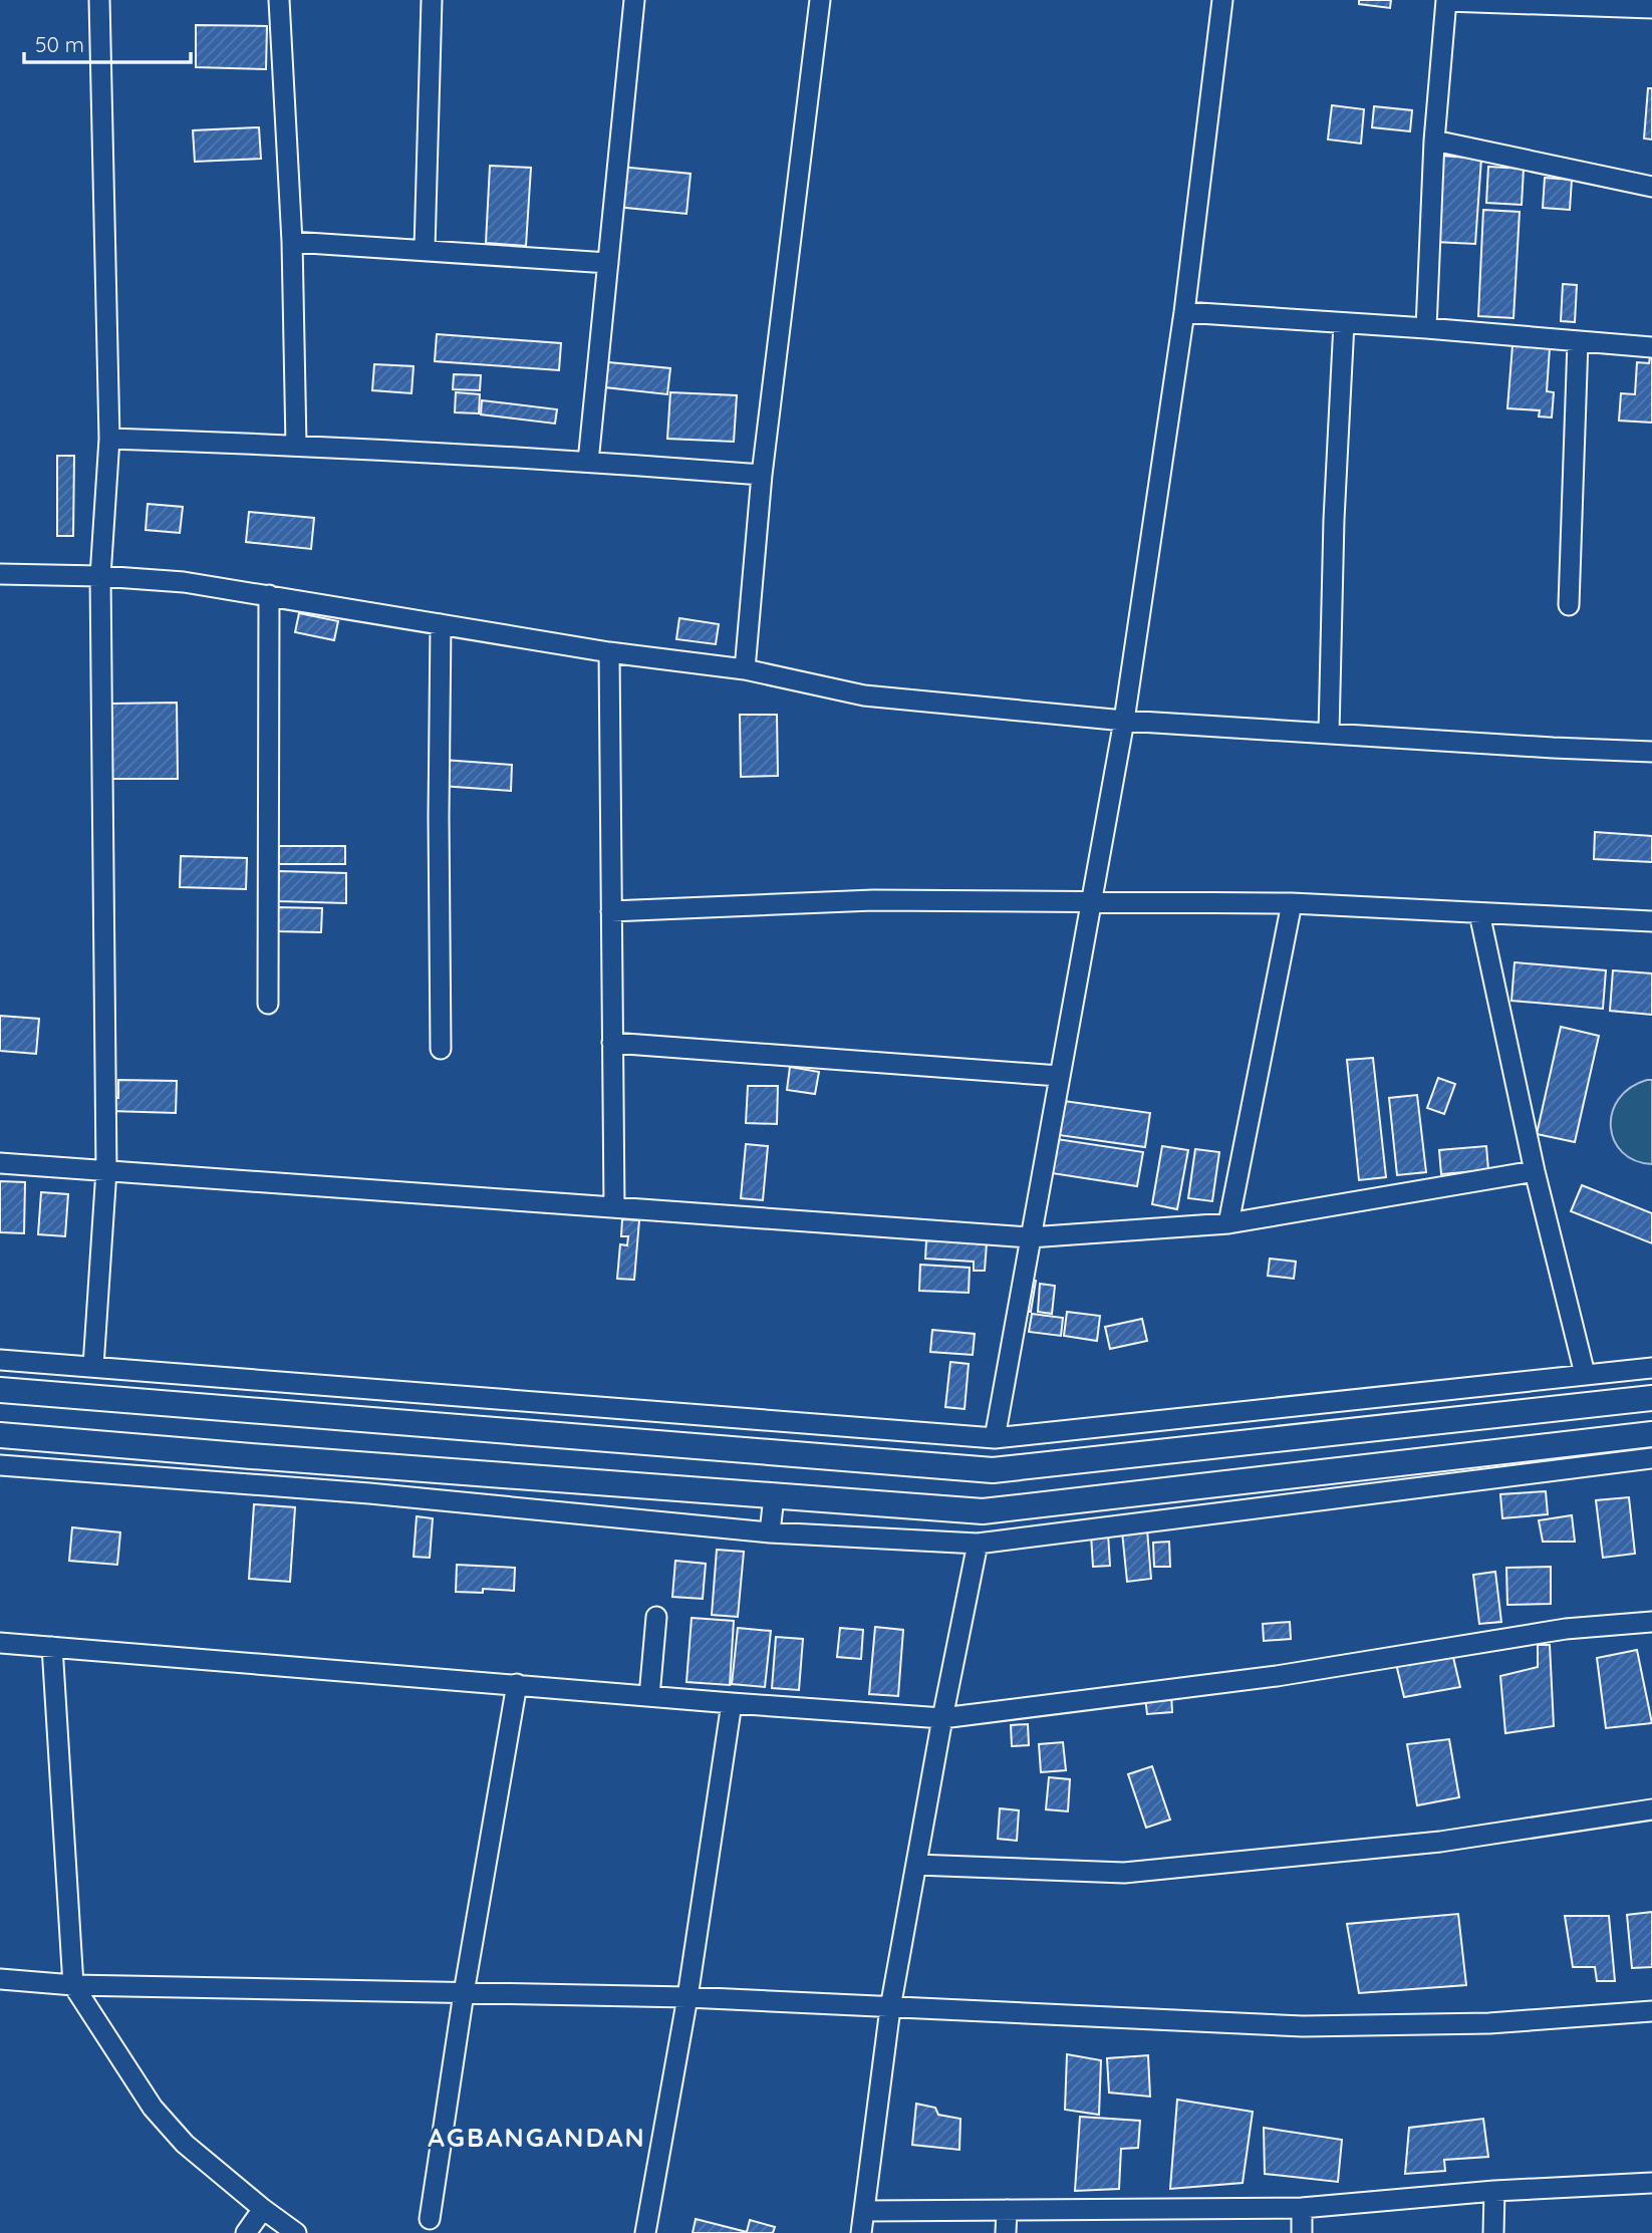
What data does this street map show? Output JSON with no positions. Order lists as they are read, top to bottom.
{
  "districts": ["AGBANGANDAN"],
  "scale_bar": "50 m"
}
